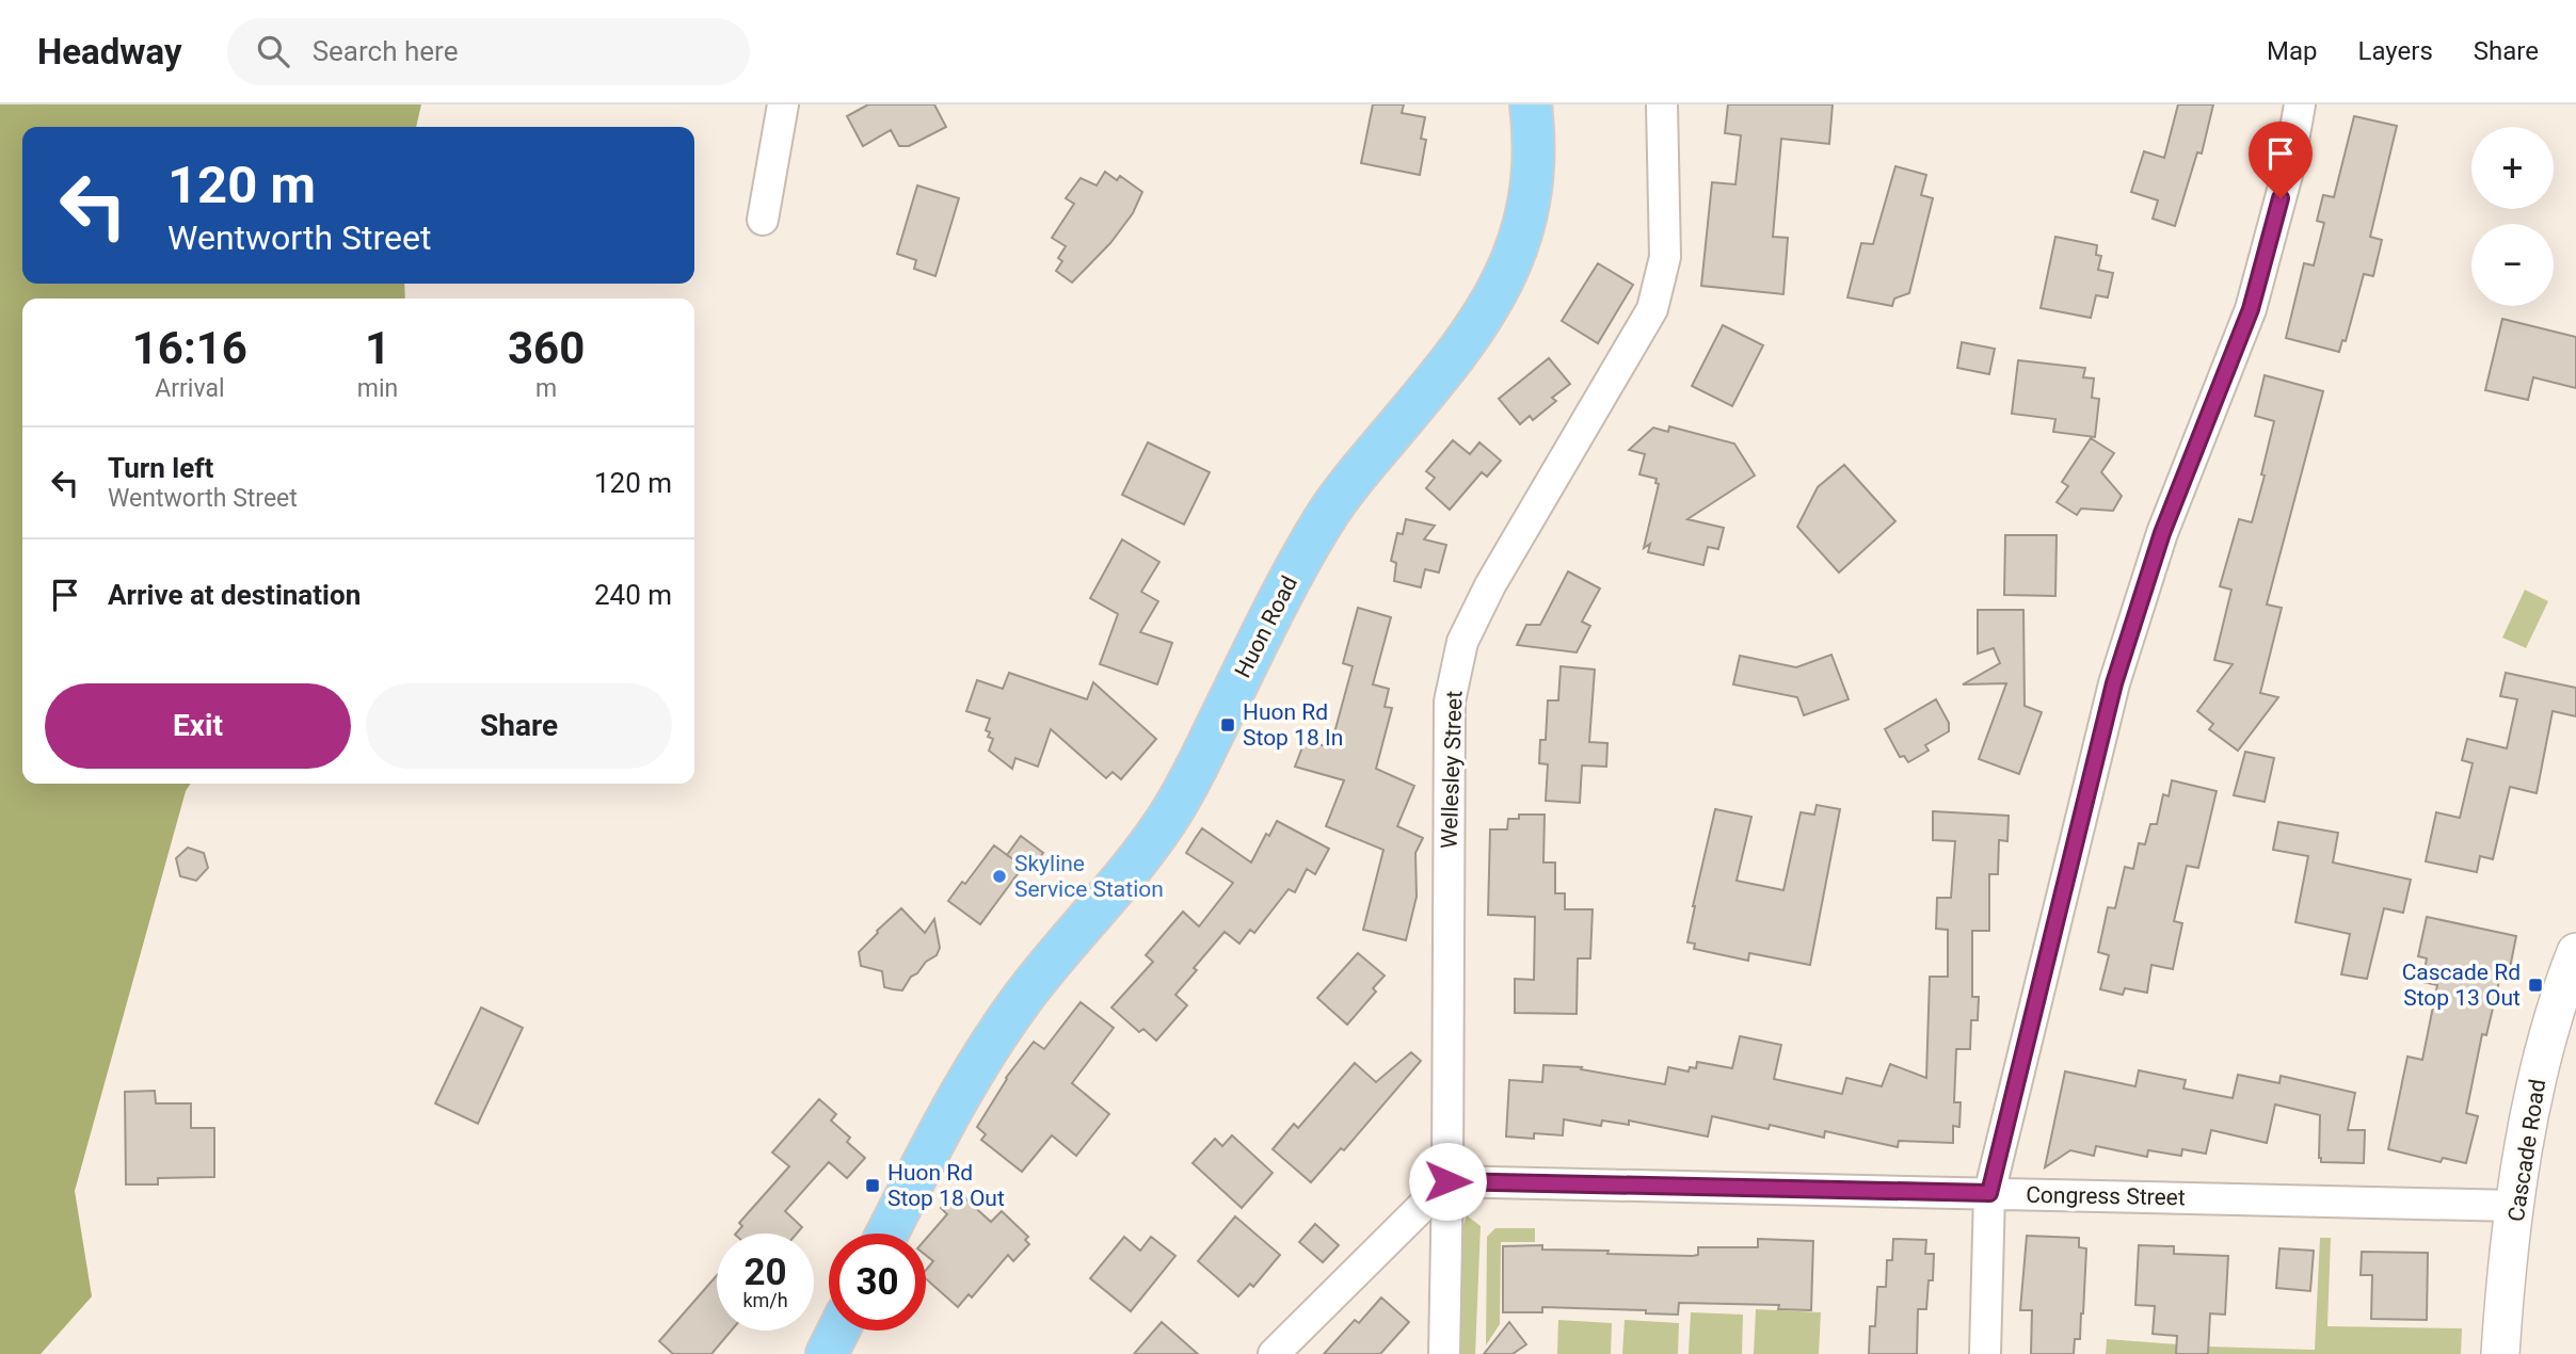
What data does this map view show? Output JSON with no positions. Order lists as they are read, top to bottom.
{
  "streets": {
    "main road": ["Huon Road"],
    "street": ["Wellesley Street", "Cascade Road", "Congress Street"]
  },
  "crossings": [
    ["Wellesley Street", "Congress Street"],
    ["Cascade Road", "Congress Street"]
  ],
  "places": {
    "transit": ["Huon Rd Stop 18 In", "Cascade Rd Stop 13 Out", "Huon Rd Stop 18 Out"],
    "other": ["Skyline Service Station"]
  },
  "page": {
    "header": "Headway",
    "search": "Search here",
    "nav": ["Map", "Layers", "Share"],
    "map_buttons": ["+", "−"],
    "turn": ["120 m", "Wentworth Street"],
    "eta": [
      "16:16",
      "Arrival",
      "1",
      "min",
      "360",
      "m"
    ],
    "list": [
      {
        "name": "Turn left",
        "note": "Wentworth Street",
        "value": "120 m"
      },
      {
        "name": "Arrive at destination",
        "value": "240 m"
      }
    ],
    "buttons": ["Exit", "Share"],
    "speed": "20 km/h",
    "limit": "30"
  }
}
